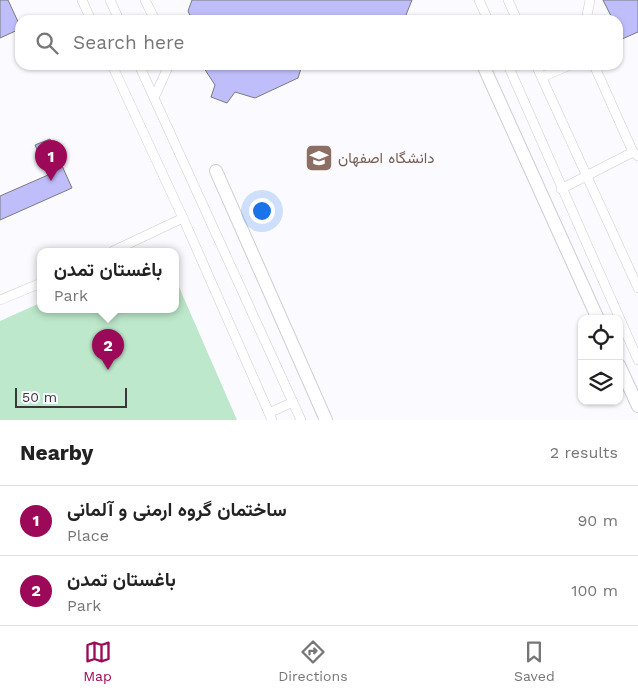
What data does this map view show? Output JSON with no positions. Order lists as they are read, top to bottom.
{
  "places": {
    "school or university": ["دانشگاه اصفهان"]
  },
  "scale_bar": "50 m",
  "page": {
    "search": "Search here",
    "pins": ["1", "2"],
    "popup": ["باغستان تمدن", "Park"],
    "scale": "50 m",
    "heading": ["Nearby", "2 results"],
    "list": [
      {
        "mark": "1",
        "name": "ساختمان گروه ارمنی و آلمانی",
        "note": "Place",
        "value": "90 m"
      },
      {
        "mark": "2",
        "name": "باغستان تمدن",
        "note": "Park",
        "value": "100 m"
      }
    ],
    "nav": ["Map", "Directions", "Saved"]
  }
}
